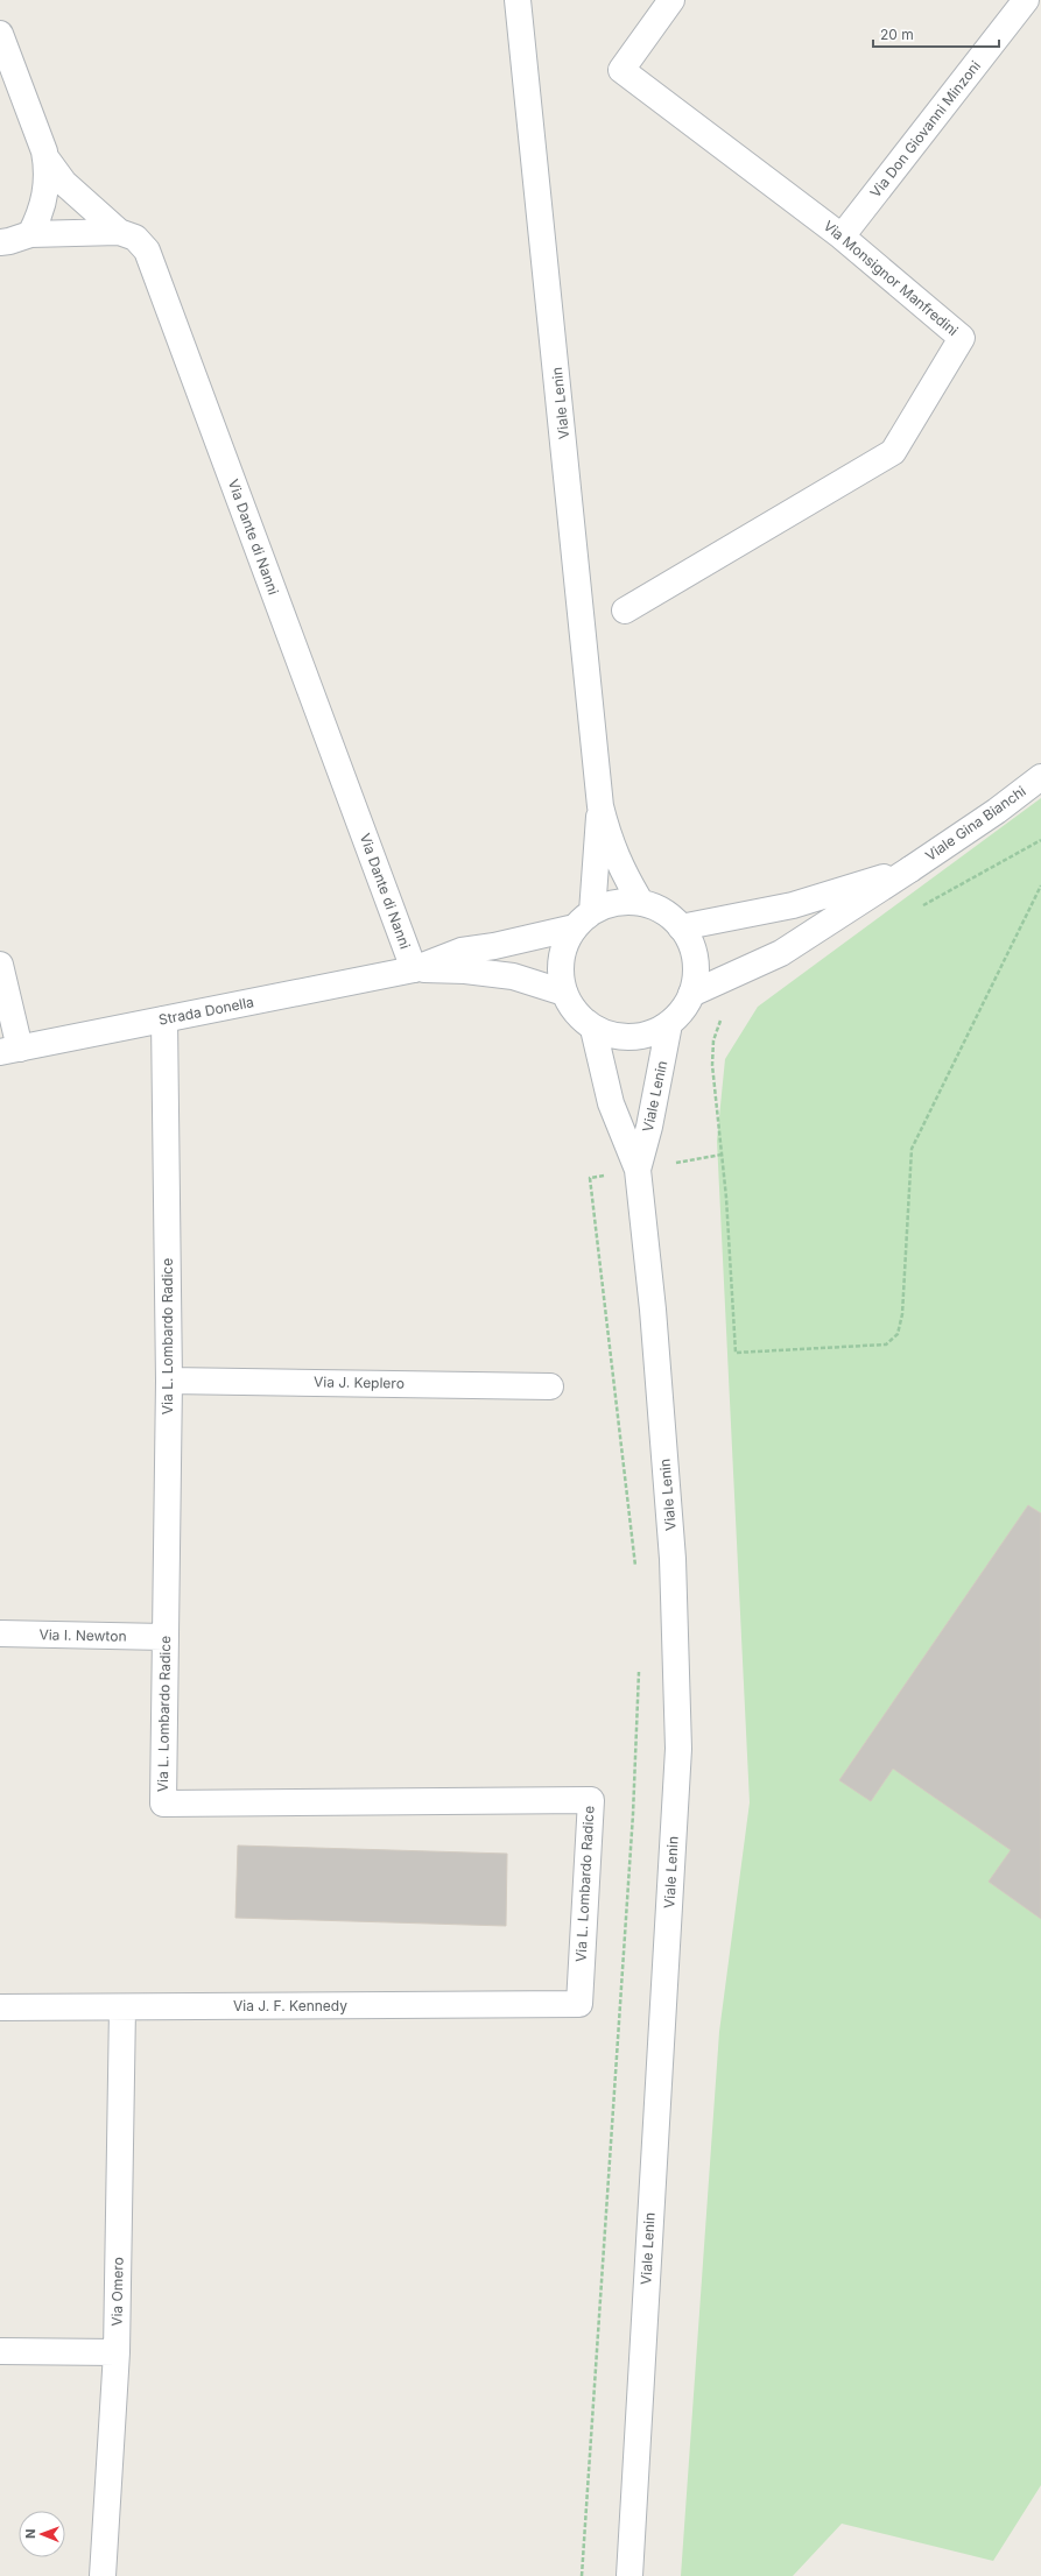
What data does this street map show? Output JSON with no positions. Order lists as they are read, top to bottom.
{
  "streets": {
    "street": [
      "Via Don Giovanni Minzoni",
      "Via Monsignor Manfredini",
      "Viale Lenin",
      "Via Dante di Nanni",
      "Viale Gina Bianchi",
      "Strada Donella",
      "Via L. Lombardo Radice",
      "Via J. Keplero",
      "Via I. Newton",
      "Via J. F. Kennedy",
      "Via Omero"
    ]
  },
  "crossings": [
    ["Via Don Giovanni Minzoni", "Via Monsignor Manfredini"],
    ["Viale Lenin", "Viale Gina Bianchi"],
    ["Via Dante di Nanni", "Strada Donella"],
    ["Strada Donella", "Via L. Lombardo Radice"],
    ["Via L. Lombardo Radice", "Via J. Keplero"],
    ["Via L. Lombardo Radice", "Via I. Newton"],
    ["Via L. Lombardo Radice", "Via J. F. Kennedy"],
    ["Via J. F. Kennedy", "Via Omero"]
  ],
  "scale_bar": "20 m",
  "north": "left"
}
